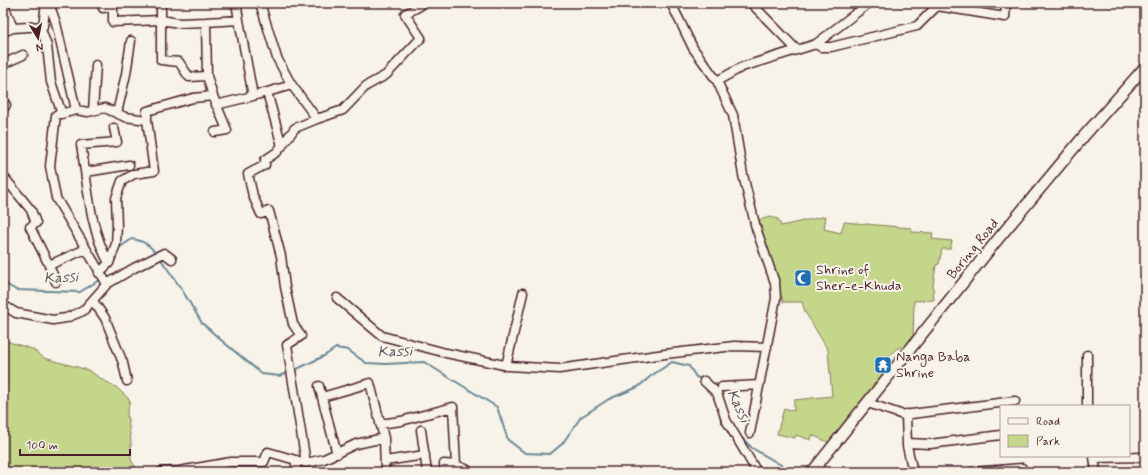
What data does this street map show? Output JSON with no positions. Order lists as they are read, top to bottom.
{
  "streets": {
    "street": ["Boring Road"]
  },
  "water": ["Kassi"],
  "places": {
    "mosque": ["Shrine of Sher-e-Khuda"],
    "temple": ["Nanga Baba Shrine"]
  },
  "legend": ["Road", "Park"],
  "scale_bar": "100 m",
  "north": "bottom"
}
